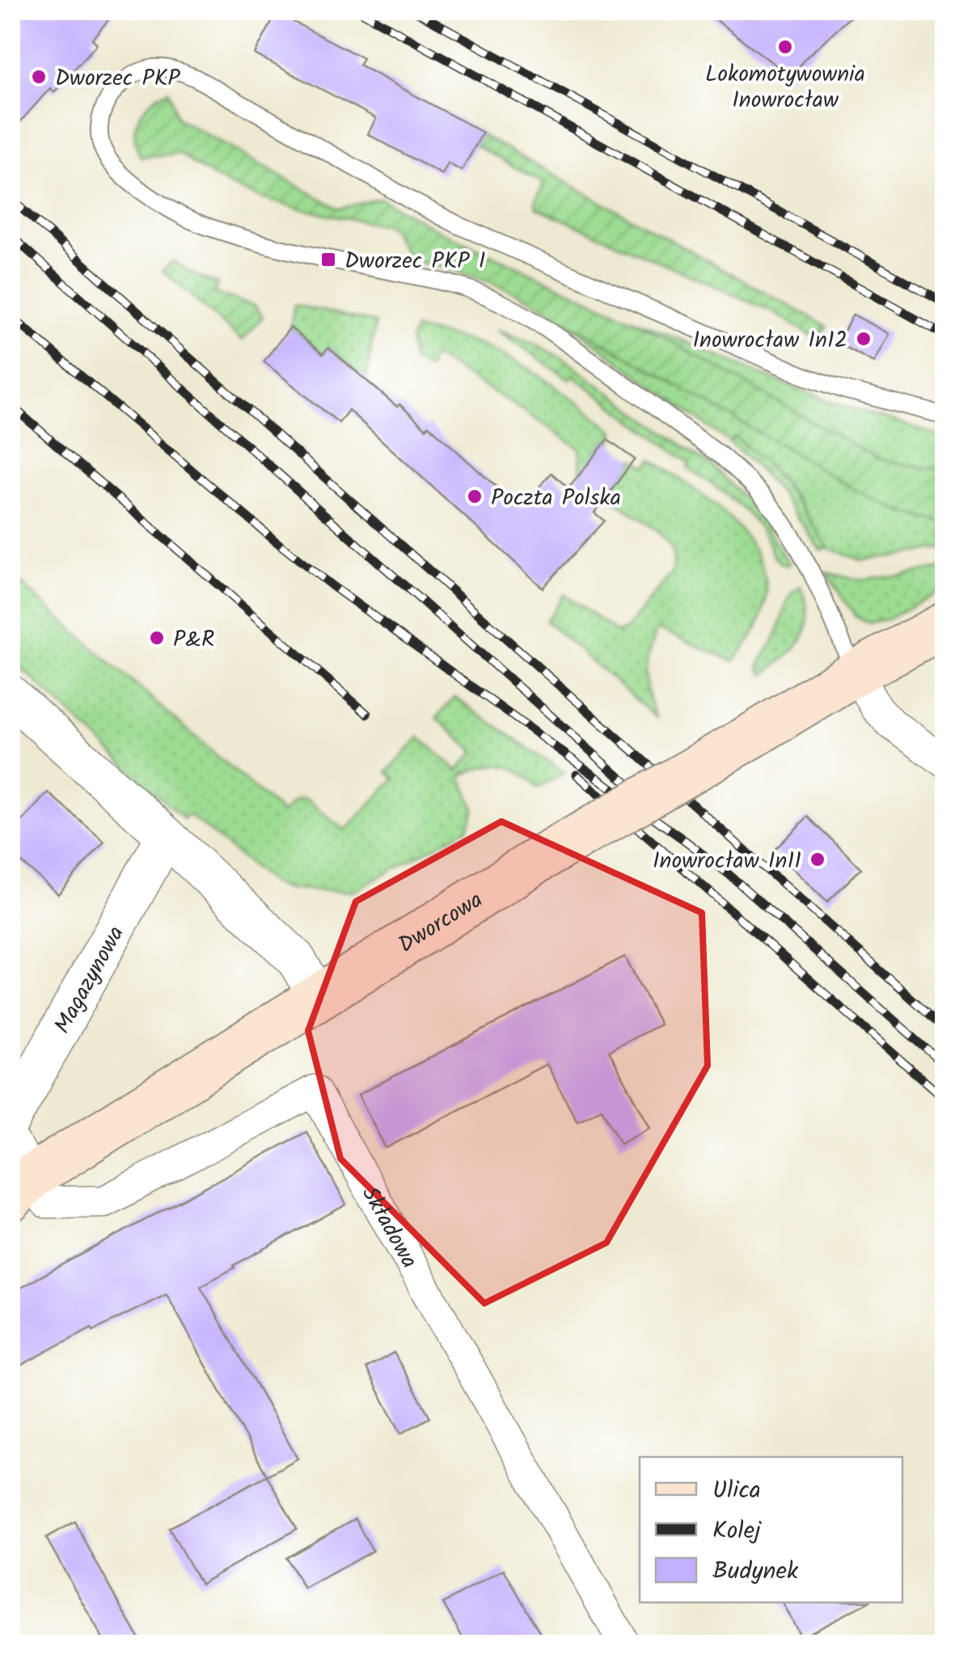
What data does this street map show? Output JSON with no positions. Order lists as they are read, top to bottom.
{
  "streets": {
    "main road": ["Dworcowa"],
    "street": ["Magazynowa", "Składowa"]
  },
  "crossings": [
    ["Dworcowa", "Składowa"]
  ],
  "places": {
    "other": [
      "Lokomotywownia Inowrocław",
      "Dworzec PKP",
      "Inowrocław In12",
      "Poczta Polska",
      "P&R",
      "Inowrocław In11"
    ],
    "transit": ["Dworzec PKP I"]
  },
  "legend": ["Ulica", "Kolej", "Budynek"]
}
